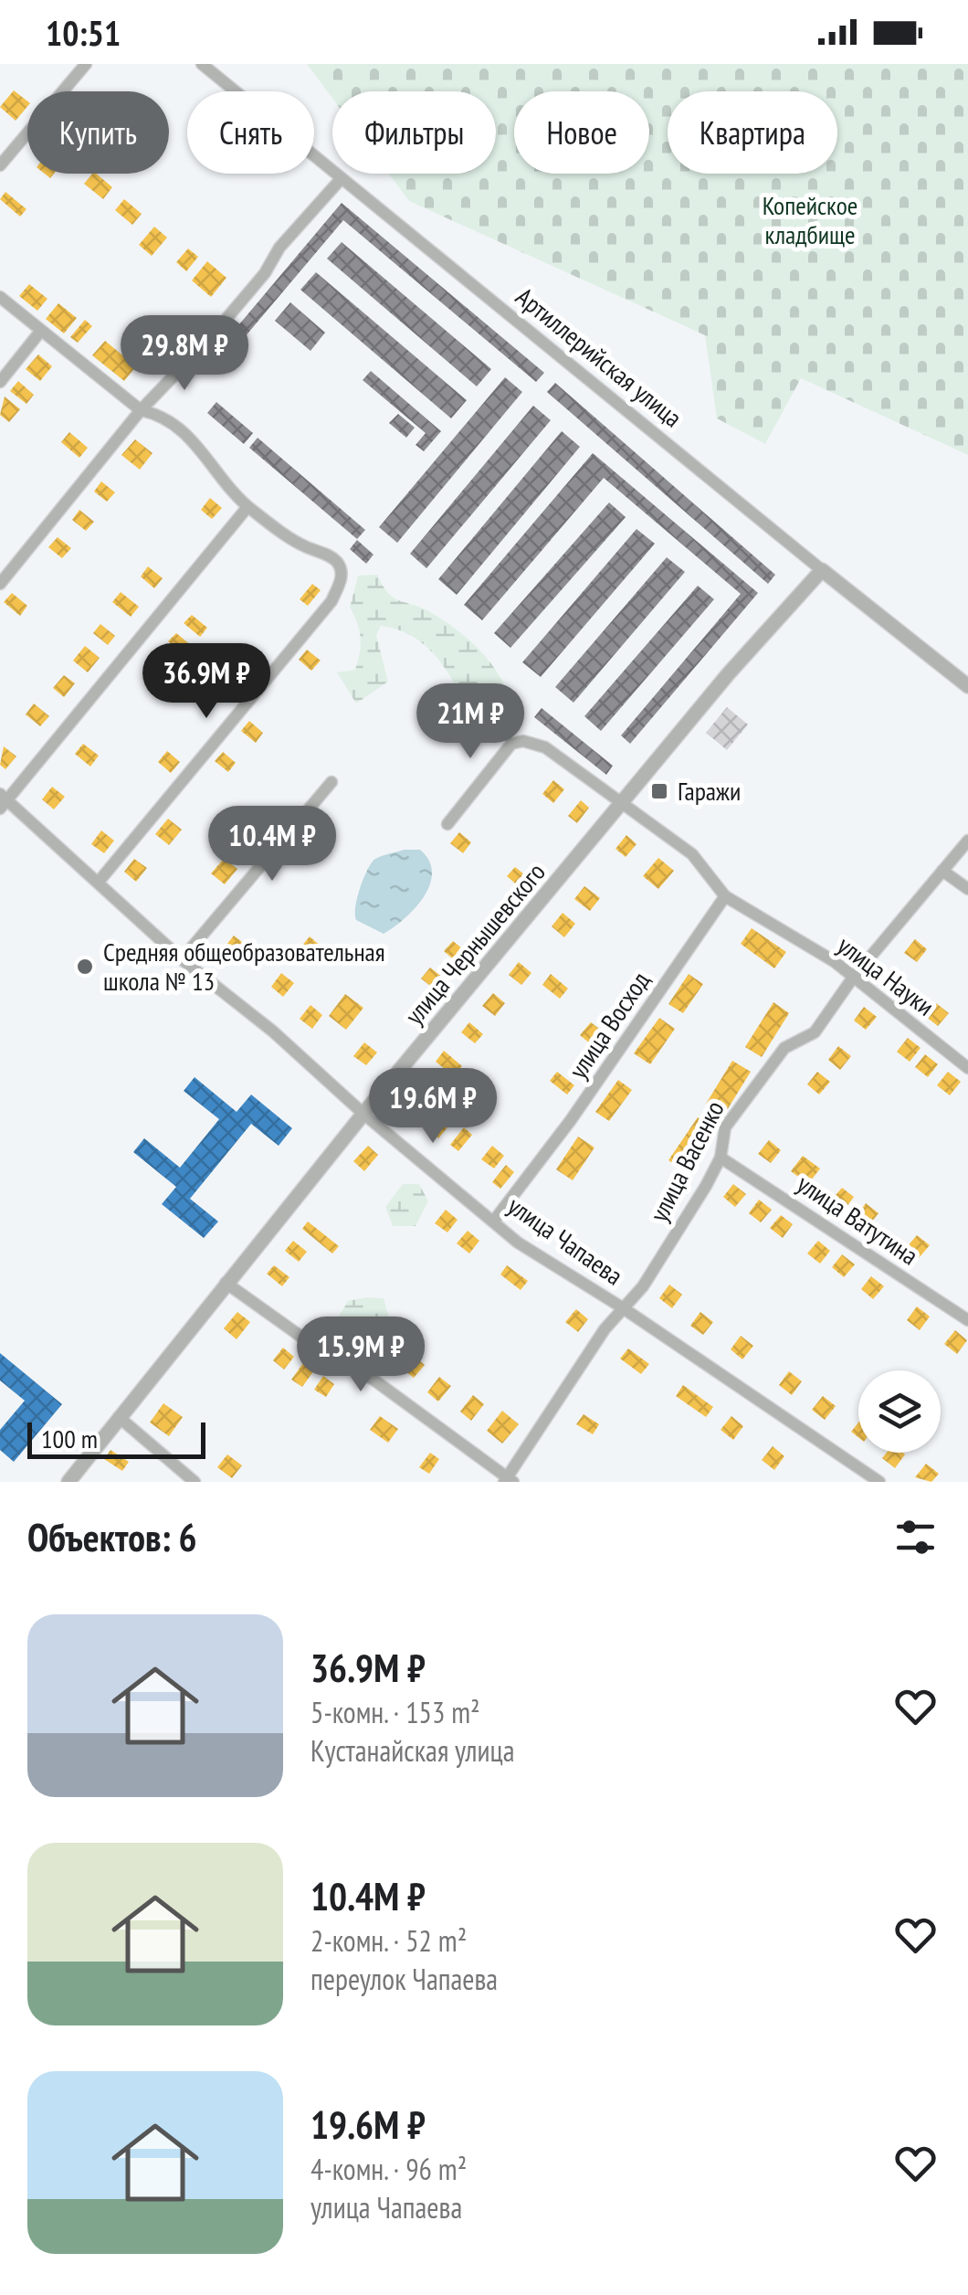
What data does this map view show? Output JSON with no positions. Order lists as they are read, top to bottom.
{
  "streets": {
    "street": [
      "Артиллерийская улица",
      "улица Чернышевского",
      "улица Науки",
      "улица Восход",
      "улица Васенко",
      "улица Ватутина",
      "улица Чапаева"
    ]
  },
  "crossings": [
    ["Артиллерийская улица", "улица Чернышевского"],
    ["улица Чернышевского", "улица Чапаева"],
    ["улица Науки", "улица Восход"],
    ["улица Науки", "улица Васенко"],
    ["улица Восход", "улица Чапаева"],
    ["улица Васенко", "улица Ватутина"],
    ["улица Васенко", "улица Чапаева"]
  ],
  "parks": ["Копейское кладбище"],
  "places": {
    "transit": ["Гаражи"],
    "other": ["Средняя общеобразовательная школа № 13"]
  },
  "scale_bar": "100 m",
  "page": {
    "status": "10:51",
    "chip": [
      "Купить",
      "Снять",
      "Фильтры",
      "Новое",
      "Квартира"
    ],
    "price": [
      "29.8M ₽",
      "36.9M ₽",
      "21M ₽",
      "10.4M ₽",
      "19.6M ₽",
      "15.9M ₽"
    ],
    "scale": "100 m",
    "heading": "Объектов: 6",
    "list": [
      {
        "name": "36.9M ₽",
        "note": "5-комн. · 153 m² · Кустанайская улица"
      },
      {
        "name": "10.4M ₽",
        "note": "2-комн. · 52 m² · переулок Чапаева"
      },
      {
        "name": "19.6M ₽",
        "note": "4-комн. · 96 m² · улица Чапаева"
      }
    ]
  }
}
